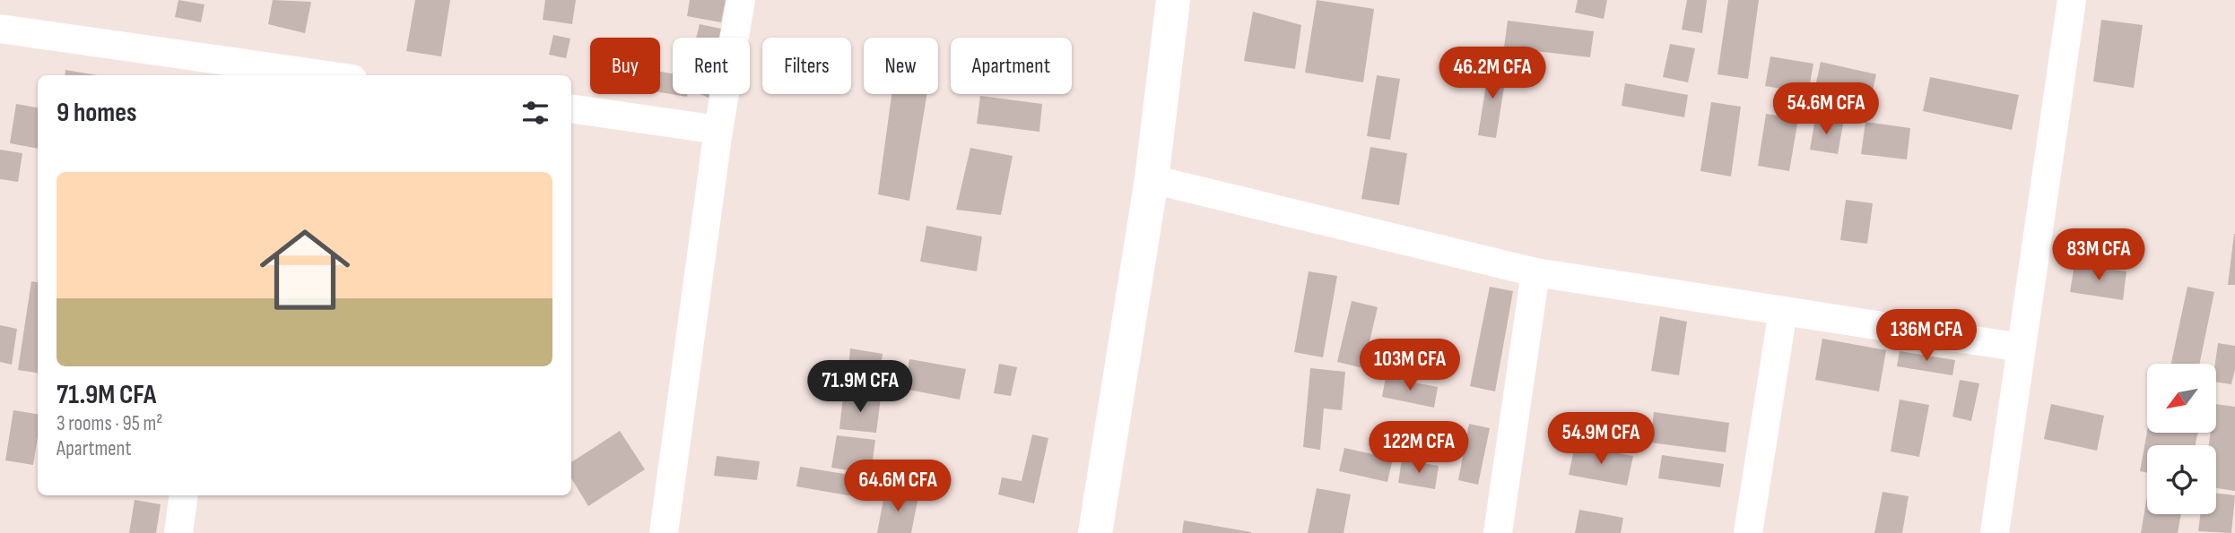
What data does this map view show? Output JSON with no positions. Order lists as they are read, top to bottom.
{
  "north": "bottom left",
  "page": {
    "chip": [
      "Buy",
      "Rent",
      "Filters",
      "New",
      "Apartment"
    ],
    "price": [
      "46.2M CFA",
      "54.6M CFA",
      "83M CFA",
      "136M CFA",
      "103M CFA",
      "71.9M CFA",
      "54.9M CFA",
      "122M CFA",
      "64.6M CFA"
    ],
    "heading": "9 homes",
    "list": [
      {
        "name": "71.9M CFA",
        "note": "3 rooms · 95 m² · Apartment"
      }
    ]
  }
}
